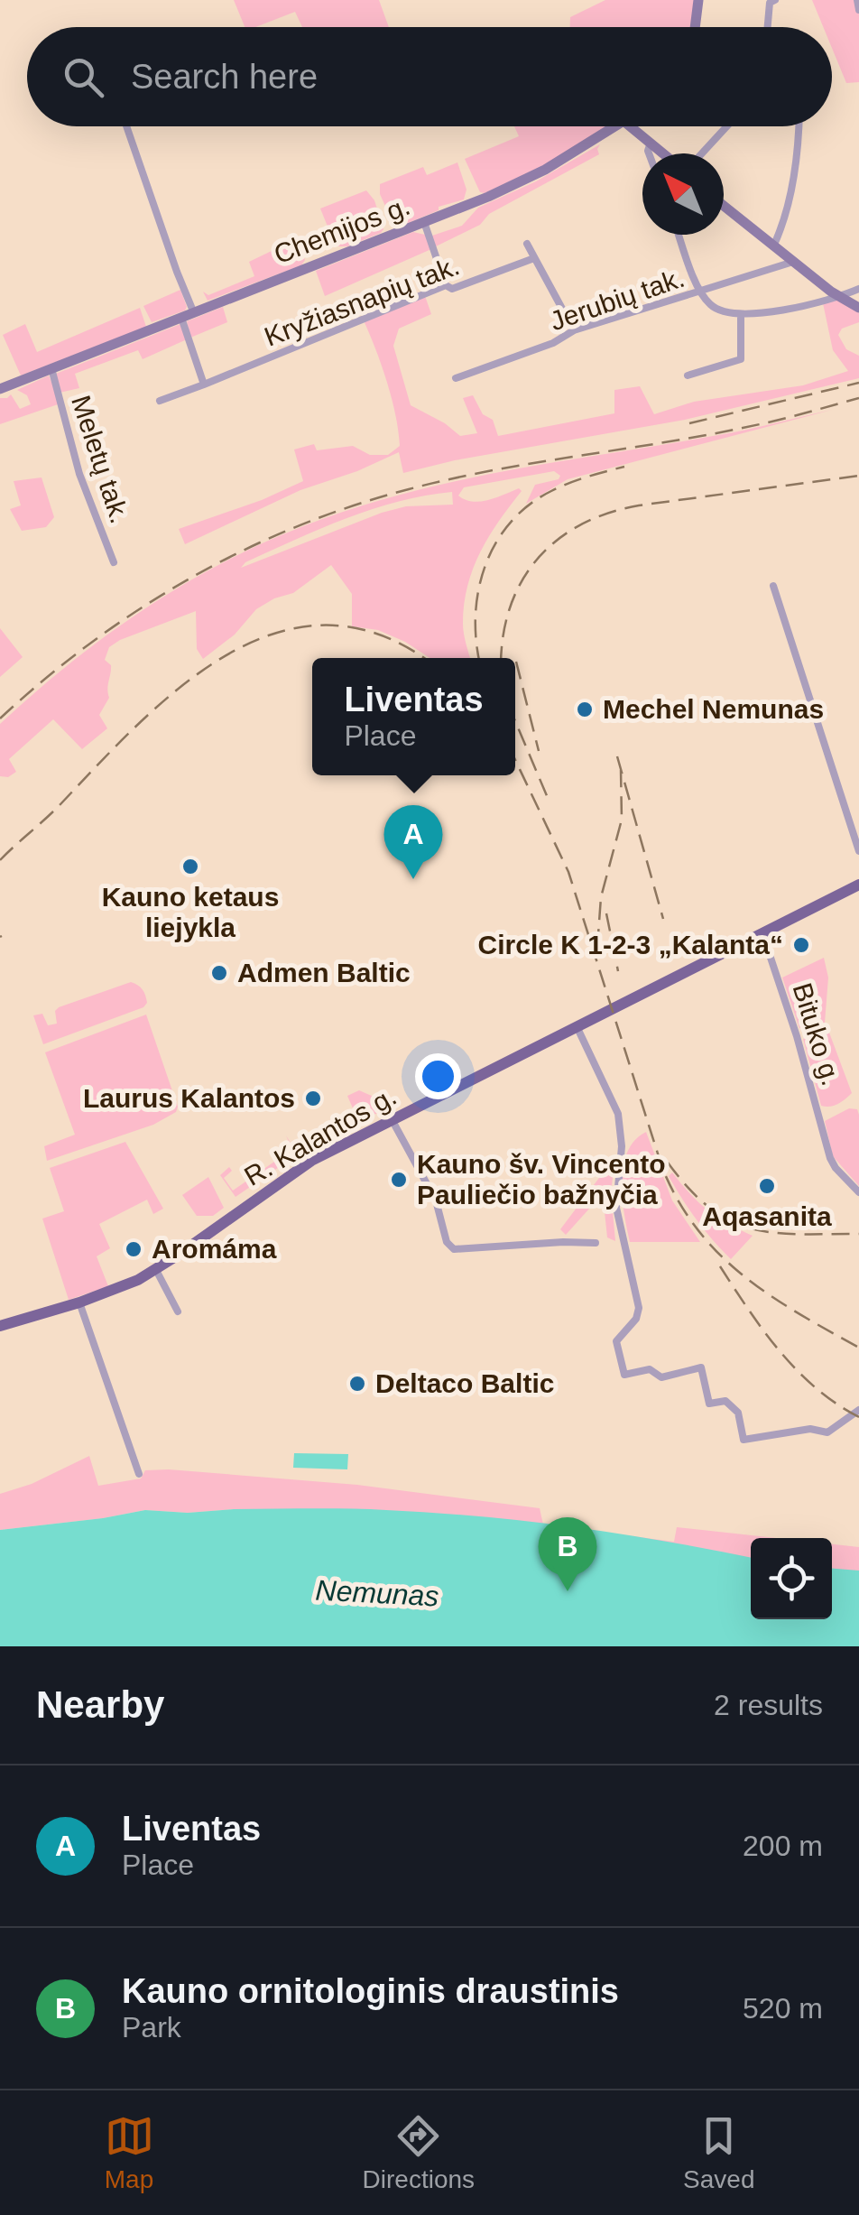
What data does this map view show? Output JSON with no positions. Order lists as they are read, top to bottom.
{
  "streets": {
    "main road": ["Chemijos g.", "R. Kalantos g."],
    "street": [
      "Jerubių tak.",
      "Kryžiasnapių tak.",
      "Meletų tak.",
      "Bituko g."
    ]
  },
  "crossings": [
    ["Chemijos g.", "Meletų tak."],
    ["Bituko g.", "R. Kalantos g."]
  ],
  "water": ["Nemunas"],
  "places": [
    "Mechel Nemunas",
    "Kauno ketaus liejykla",
    "Circle K 1-2-3 „Kalanta“",
    "Admen Baltic",
    "Laurus Kalantos",
    "Kauno šv. Vincento Pauliečio bažnyčia",
    "Aqasanita",
    "Aromáma",
    "Deltaco Baltic"
  ],
  "north": "top left",
  "page": {
    "search": "Search here",
    "popup": ["Liventas", "Place"],
    "pins": ["A", "B"],
    "heading": ["Nearby", "2 results"],
    "list": [
      {
        "mark": "A",
        "name": "Liventas",
        "note": "Place",
        "value": "200 m"
      },
      {
        "mark": "B",
        "name": "Kauno ornitologinis draustinis",
        "note": "Park",
        "value": "520 m"
      }
    ],
    "nav": ["Map", "Directions", "Saved"]
  }
}
